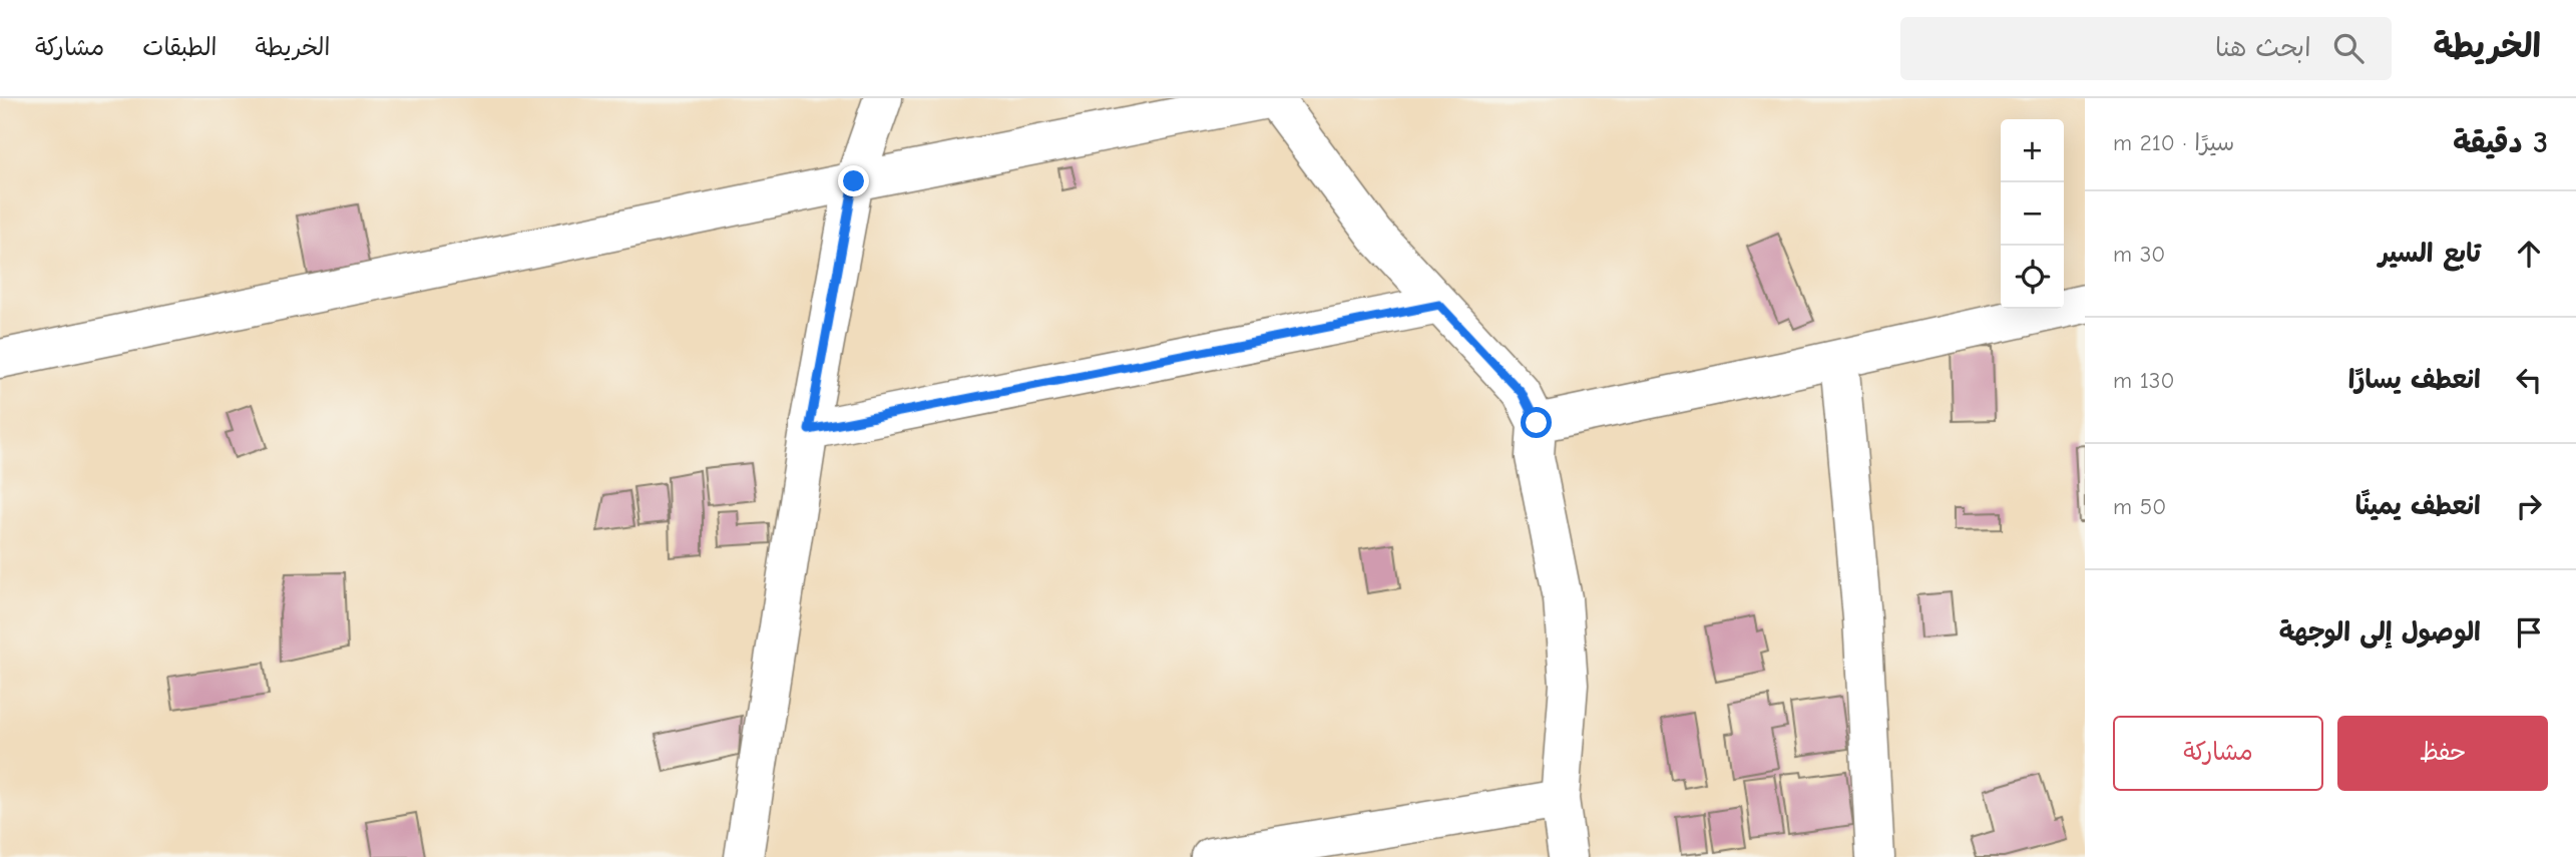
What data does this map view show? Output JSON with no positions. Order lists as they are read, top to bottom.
{
  "page": {
    "header": "الخريطة",
    "search": "ابحث هنا",
    "nav": ["الخريطة", "الطبقات", "مشاركة"],
    "heading": ["3 دقيقة", "سيرًا · 210 m"],
    "map_buttons": ["+", "−"],
    "list": [
      ["تابع السير", "30 m"],
      ["انعطف يسارًا", "130 m"],
      ["انعطف يمينًا", "50 m"],
      "الوصول إلى الوجهة"
    ],
    "buttons": ["حفظ", "مشاركة"]
  }
}
